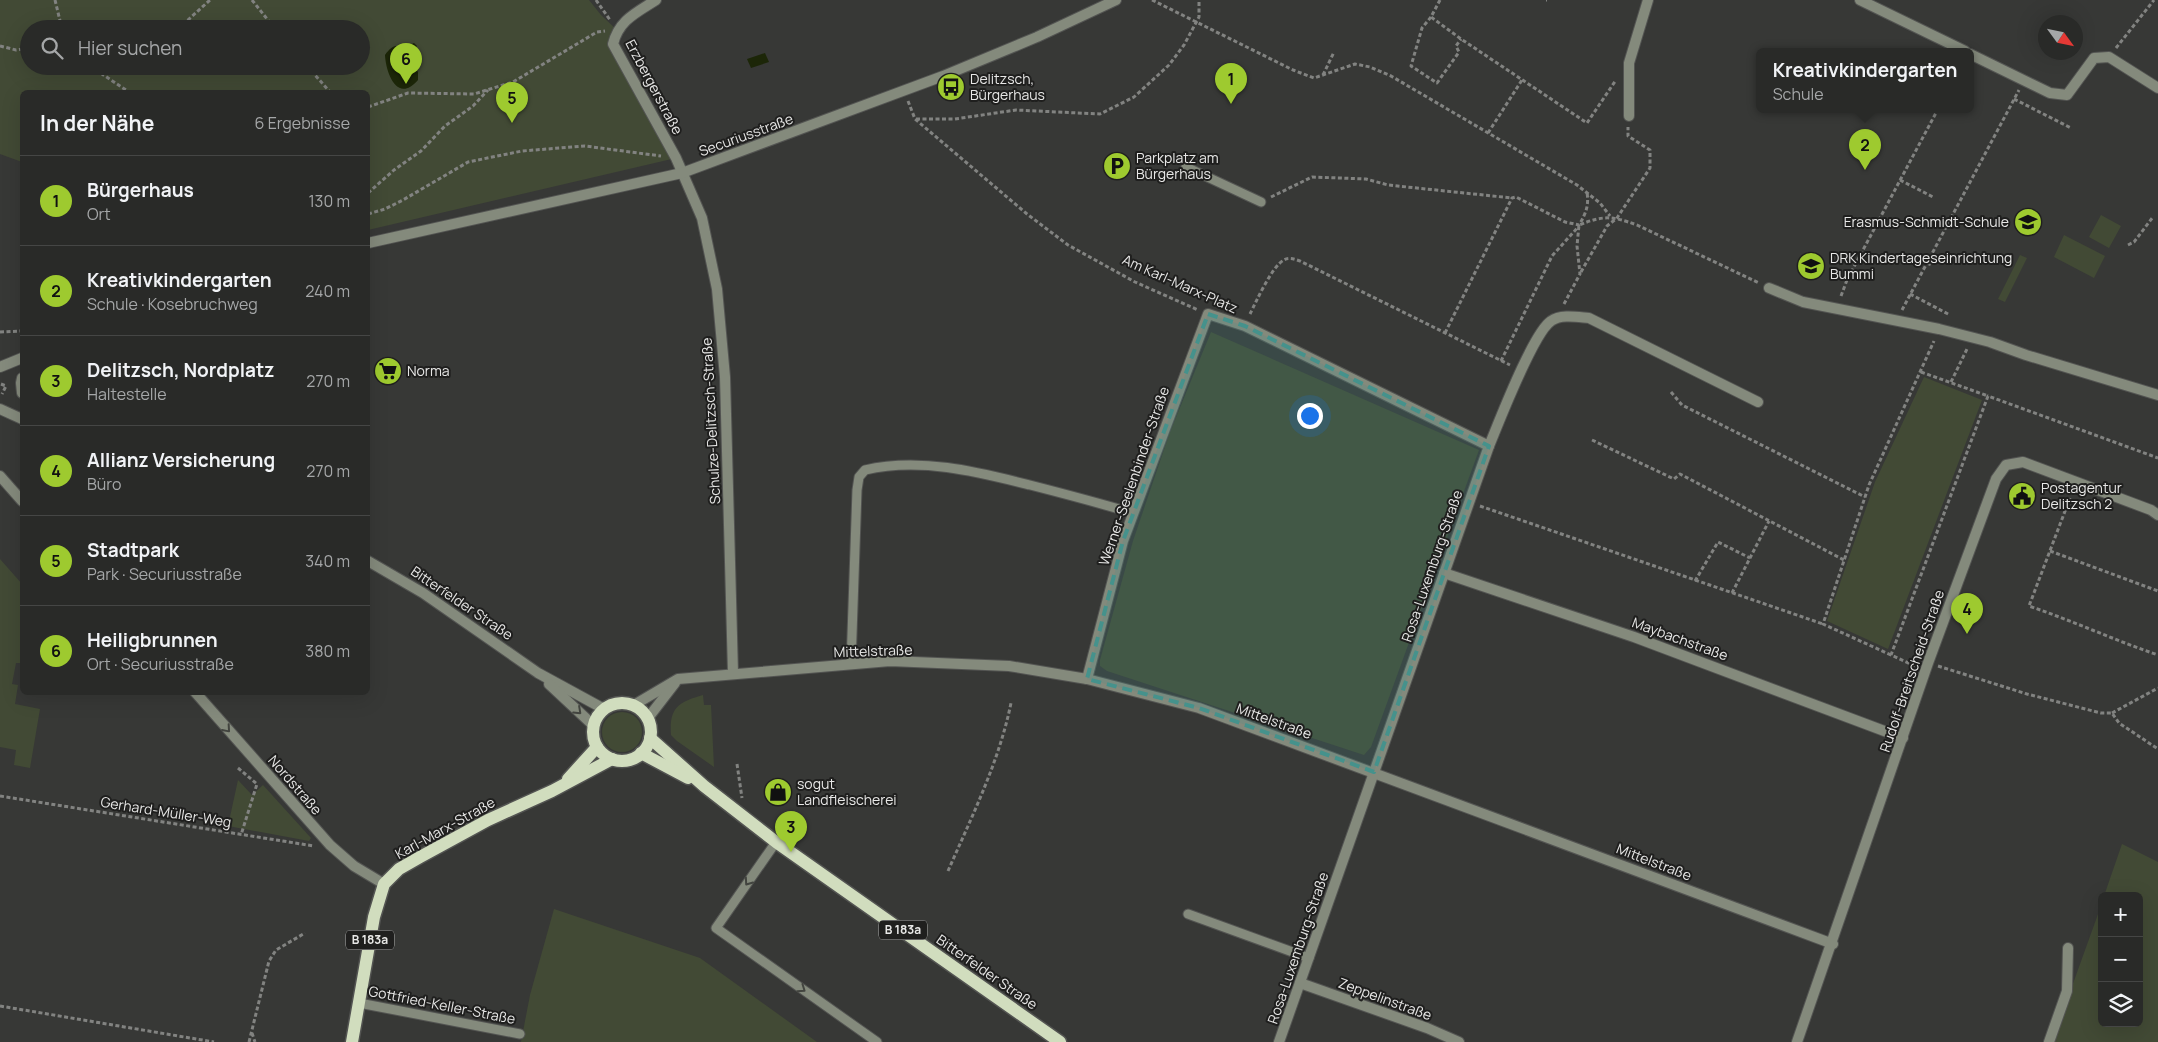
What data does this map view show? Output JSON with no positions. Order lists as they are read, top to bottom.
{
  "streets": {
    "main road": ["Bitterfelder Straße", "Karl-Marx-Straße", "B 183a"],
    "street": [
      "Erzbergerstraße",
      "Securiusstraße",
      "Am Karl-Marx-Platz",
      "Schulze-Delitzsch-Straße",
      "Werner-Seelenbinder-Straße",
      "Rosa-Luxemburg-Straße",
      "Maybachstraße",
      "Mittelstraße",
      "Rudolf-Breitscheid-Straße",
      "Nordstraße",
      "Zeppelinstraße"
    ],
    "lane": ["Gottfried-Keller-Straße"],
    "path": ["Gerhard-Müller-Weg"]
  },
  "crossings": [
    ["Erzbergerstraße", "Securiusstraße"],
    ["Erzbergerstraße", "Schulze-Delitzsch-Straße"],
    ["Securiusstraße", "Am Karl-Marx-Platz"],
    ["Securiusstraße", "Schulze-Delitzsch-Straße"],
    ["Am Karl-Marx-Platz", "Werner-Seelenbinder-Straße"],
    ["Am Karl-Marx-Platz", "Rosa-Luxemburg-Straße"],
    ["Schulze-Delitzsch-Straße", "Mittelstraße"],
    ["Werner-Seelenbinder-Straße", "Mittelstraße"],
    ["Rosa-Luxemburg-Straße", "Maybachstraße"],
    ["Rosa-Luxemburg-Straße", "Mittelstraße"],
    ["Rosa-Luxemburg-Straße", "Zeppelinstraße"],
    ["Bitterfelder Straße", "Mittelstraße"],
    ["Bitterfelder Straße", "Karl-Marx-Straße"],
    ["Maybachstraße", "Rudolf-Breitscheid-Straße"],
    ["Mittelstraße", "Rudolf-Breitscheid-Straße"],
    ["Mittelstraße", "Karl-Marx-Straße"],
    ["Nordstraße", "Gerhard-Müller-Weg"],
    ["Nordstraße", "Karl-Marx-Straße"],
    ["Nordstraße", "B 183a"],
    ["Karl-Marx-Straße", "B 183a"],
    ["B 183a", "Gottfried-Keller-Straße"]
  ],
  "one_way": ["Nordstraße"],
  "places": {
    "bus stop": ["Delitzsch, Bürgerhaus"],
    "parking": ["Parkplatz am Bürgerhaus"],
    "school or university": ["Erasmus-Schmidt-Schule", "DRK Kindertageseinrichtung Bummi"],
    "supermarket": ["Norma"],
    "public building": ["Postagentur Delitzsch 2"],
    "shop": ["sogut Landfleischerei"]
  },
  "north": "bottom right",
  "page": {
    "search": "Hier suchen",
    "pins": [
      "6",
      "1",
      "5",
      "2",
      "4",
      "3"
    ],
    "popup": ["Kreativkindergarten", "Schule"],
    "heading": ["In der Nähe", "6 Ergebnisse"],
    "list": [
      {
        "mark": "1",
        "name": "Bürgerhaus",
        "note": "Ort",
        "value": "130 m"
      },
      {
        "mark": "2",
        "name": "Kreativkindergarten",
        "note": "Schule · Kosebruchweg",
        "value": "240 m"
      },
      {
        "mark": "3",
        "name": "Delitzsch, Nordplatz",
        "note": "Haltestelle",
        "value": "270 m"
      },
      {
        "mark": "4",
        "name": "Allianz Versicherung",
        "note": "Büro",
        "value": "270 m"
      },
      {
        "mark": "5",
        "name": "Stadtpark",
        "note": "Park · Securiusstraße",
        "value": "340 m"
      },
      {
        "mark": "6",
        "name": "Heiligbrunnen",
        "note": "Ort · Securiusstraße",
        "value": "380 m"
      }
    ],
    "map_buttons": ["+", "−"]
  }
}
